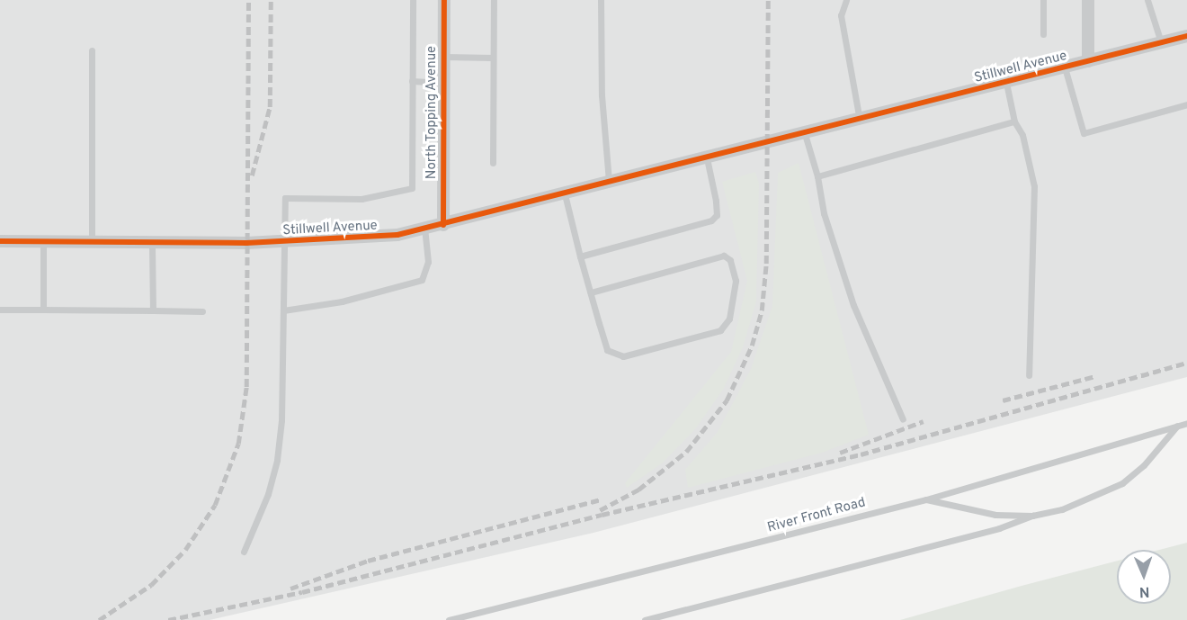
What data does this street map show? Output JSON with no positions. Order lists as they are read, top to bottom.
{
  "streets": {
    "street": ["Stillwell Avenue", "North Topping Avenue"],
    "lane": ["River Front Road"]
  },
  "crossings": [
    ["Stillwell Avenue", "North Topping Avenue"]
  ],
  "north": "bottom"
}
